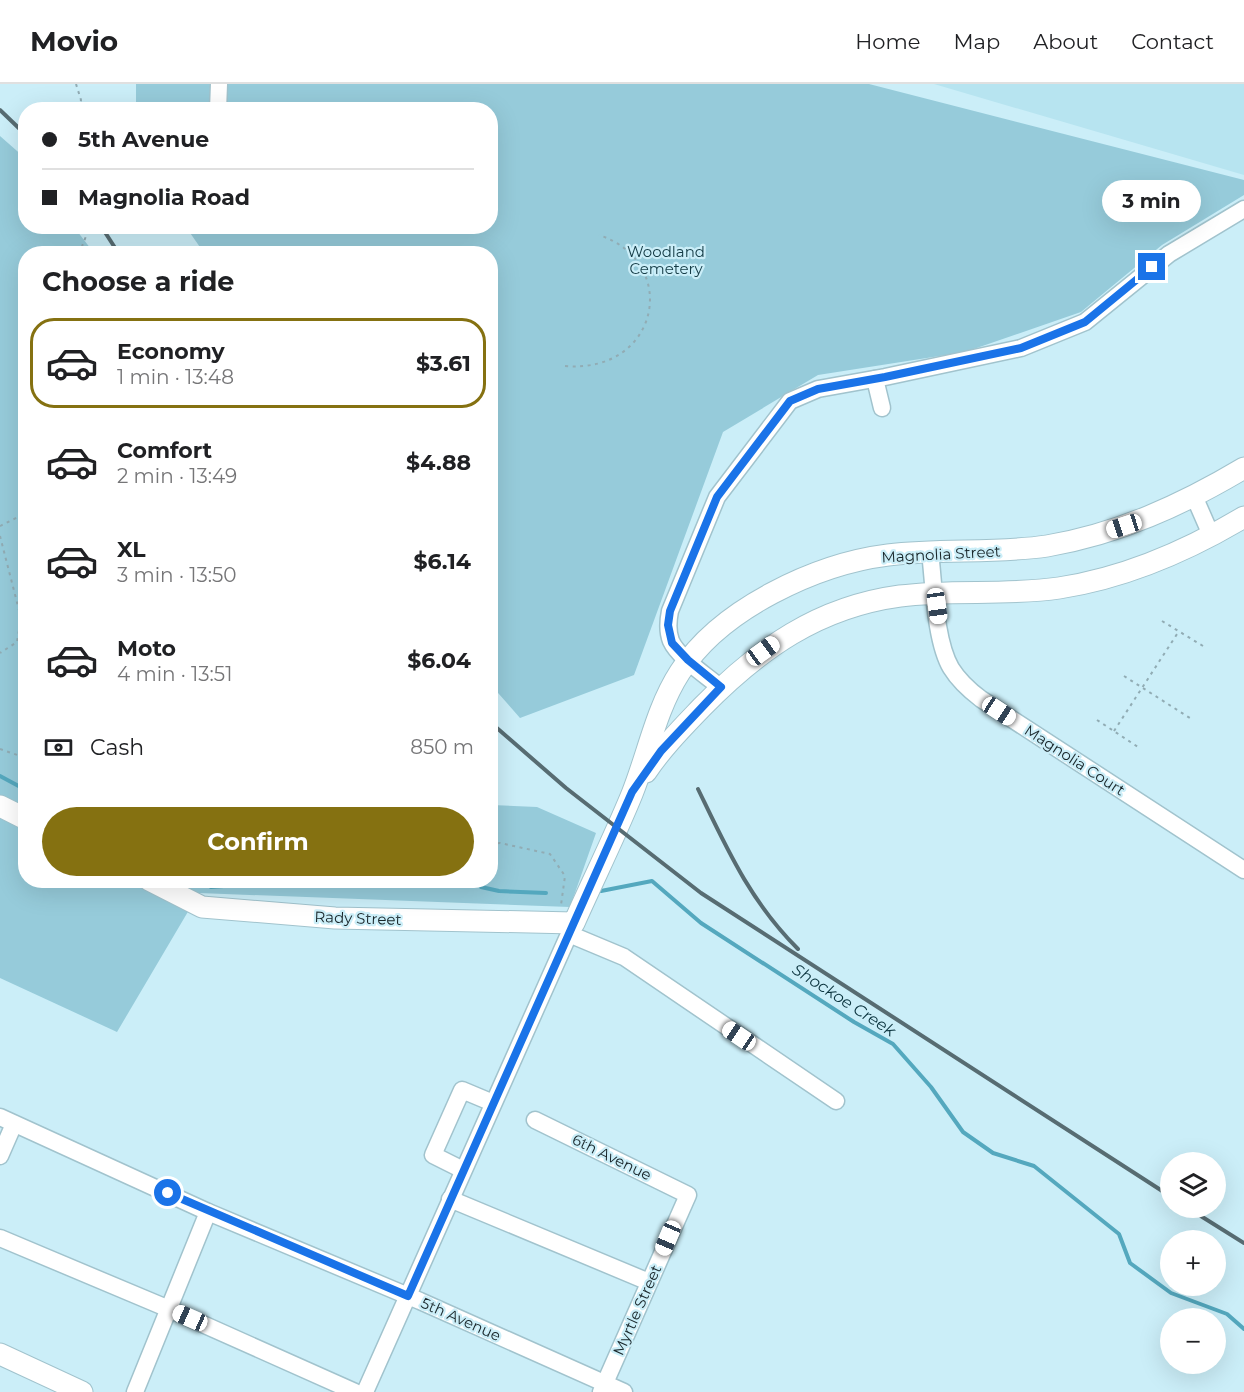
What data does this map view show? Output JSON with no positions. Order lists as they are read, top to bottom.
{
  "streets": {
    "main road": ["Magnolia Street", "Rady Street"],
    "street": [
      "Magnolia Court",
      "6th Avenue",
      "Myrtle Street",
      "5th Avenue"
    ]
  },
  "crossings": [
    ["Magnolia Street", "Magnolia Court"],
    ["Magnolia Street", "Rady Street"],
    ["Magnolia Street", "5th Avenue"],
    ["6th Avenue", "Myrtle Street"],
    ["Myrtle Street", "5th Avenue"]
  ],
  "water": ["Shockoe Creek"],
  "parks": ["Woodland Cemetery"],
  "page": {
    "header": "Movio",
    "nav": [
      "Home",
      "Map",
      "About",
      "Contact"
    ],
    "banner": ["5th Avenue", "Magnolia Road"],
    "bubble": "3 min",
    "heading": "Choose a ride",
    "list": [
      {
        "name": "Economy",
        "note": "1 min · 13:48",
        "value": "$3.61"
      },
      {
        "name": "Comfort",
        "note": "2 min · 13:49",
        "value": "$4.88"
      },
      {
        "name": "XL",
        "note": "3 min · 13:50",
        "value": "$6.14"
      },
      {
        "name": "Moto",
        "note": "4 min · 13:51",
        "value": "$6.04"
      }
    ],
    "pay": ["Cash", "850 m"],
    "buttons": "Confirm",
    "map_buttons": ["+", "−"]
  }
}
